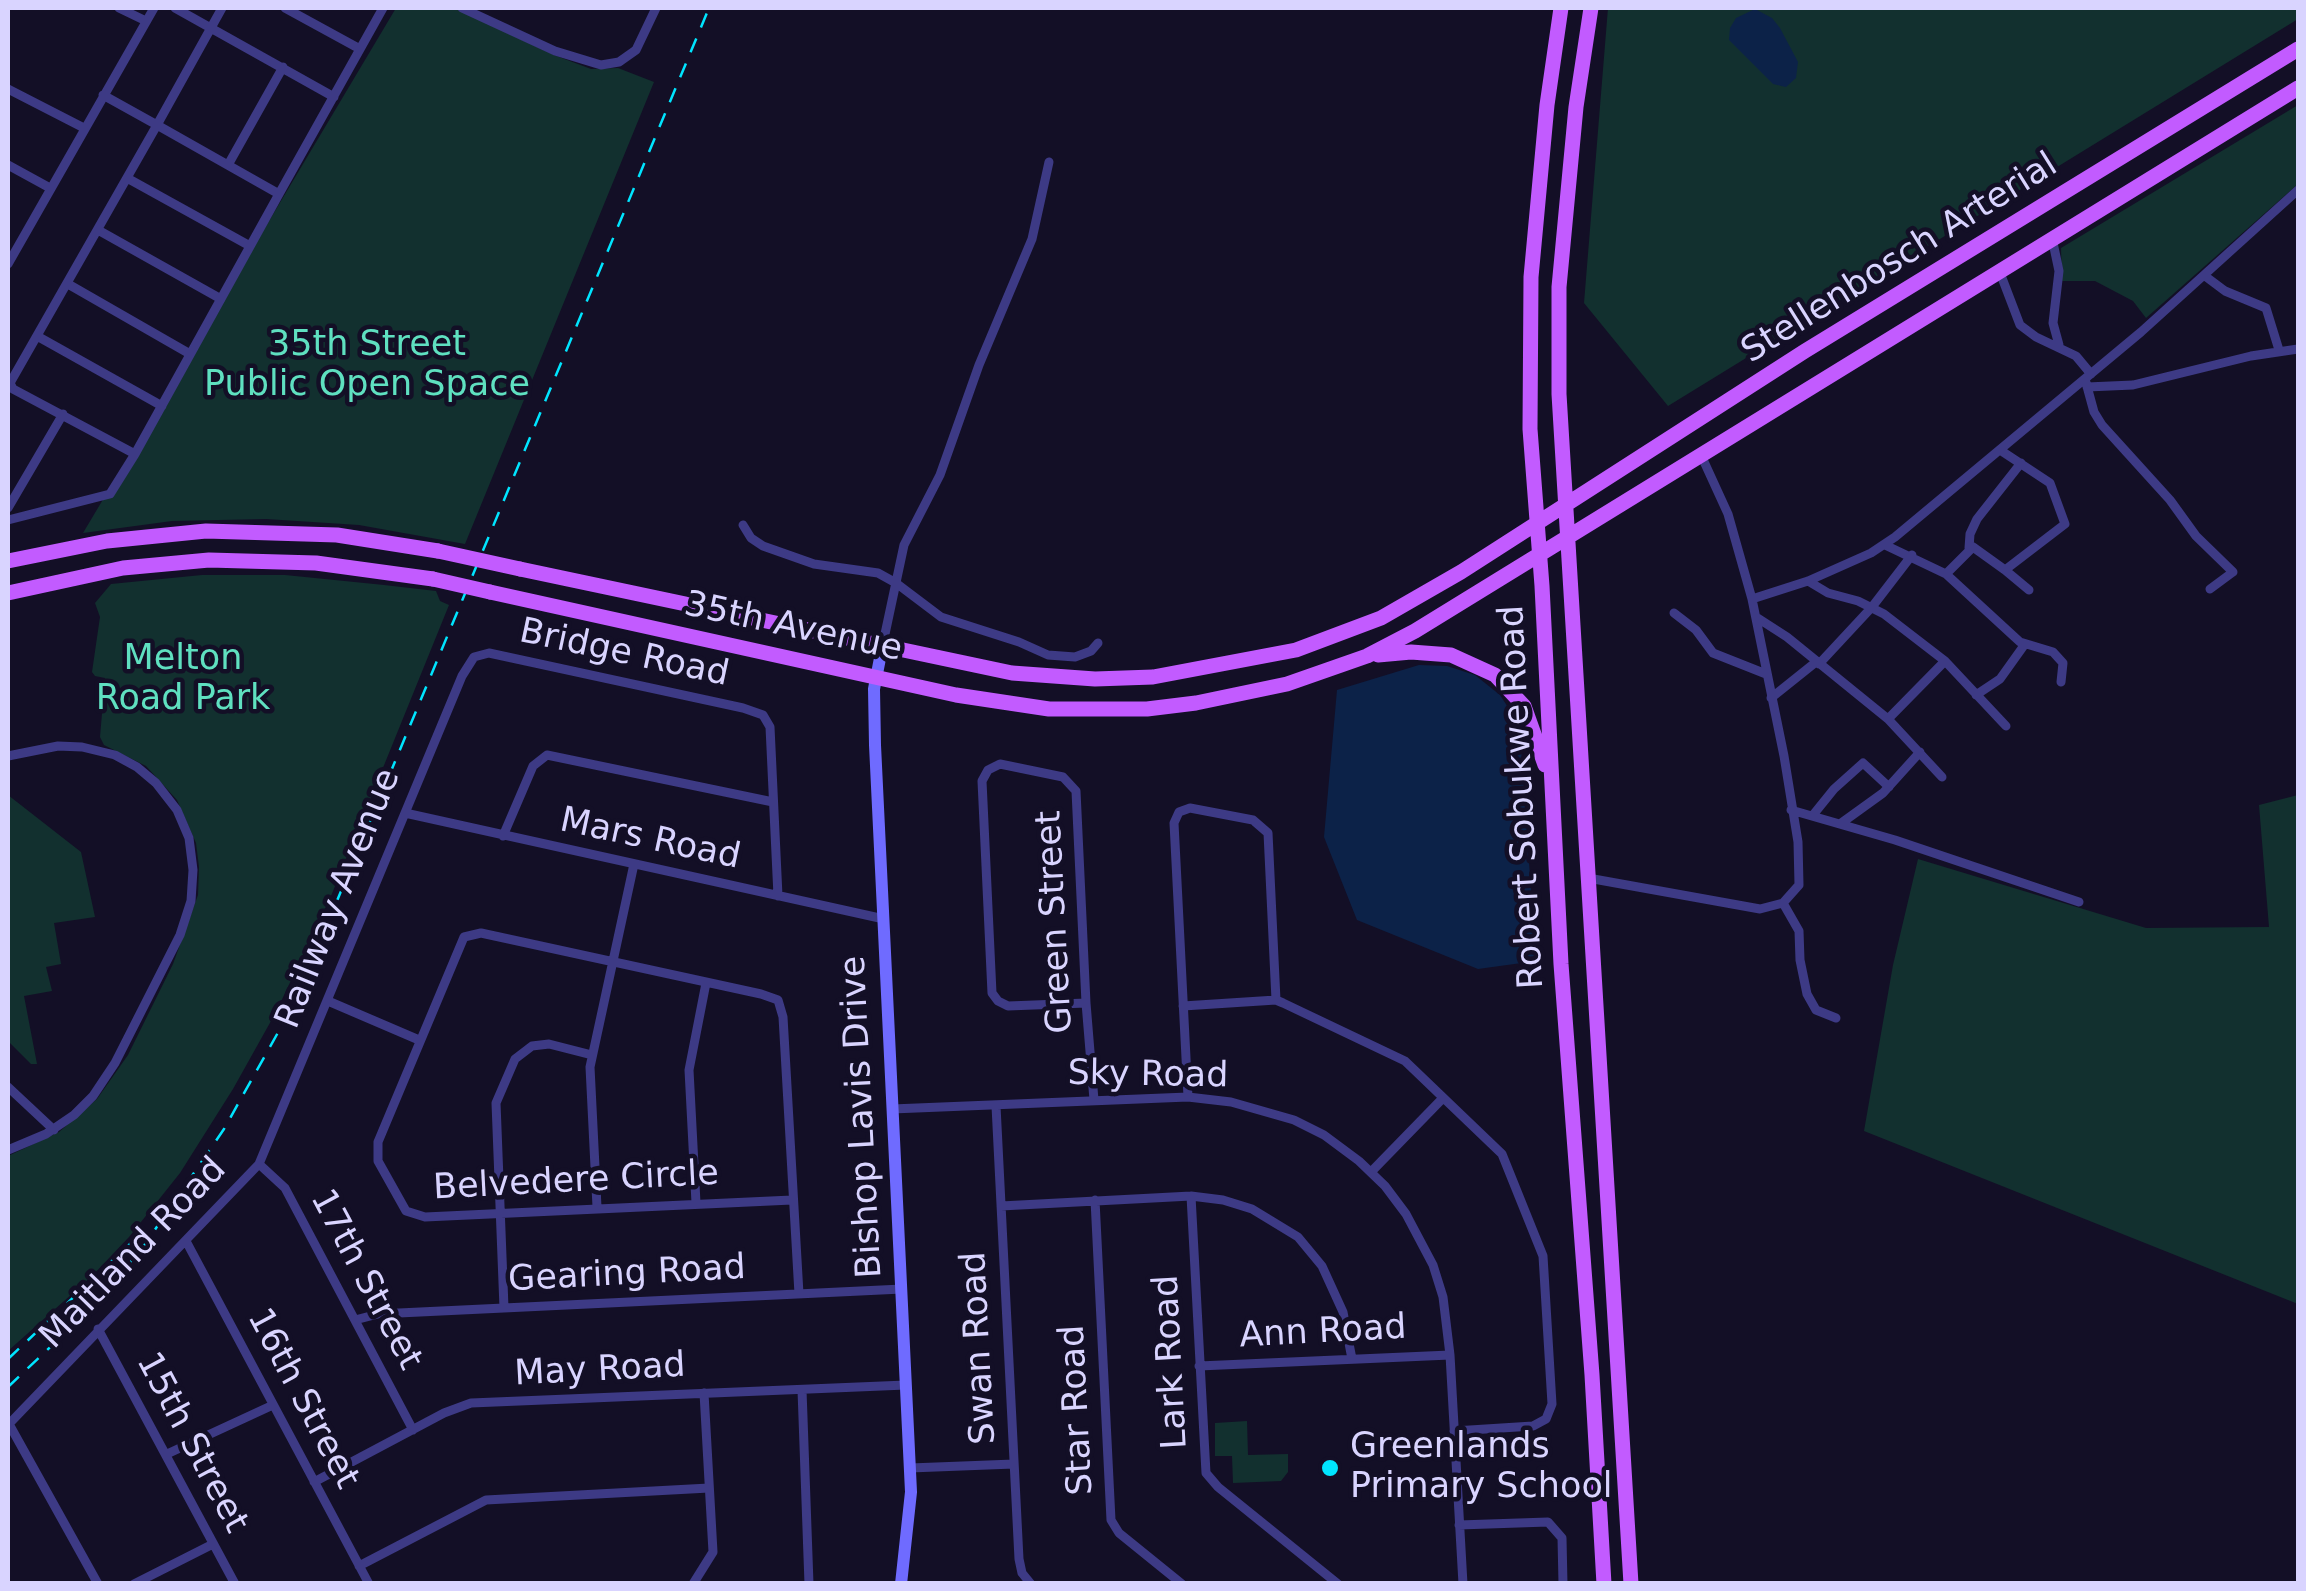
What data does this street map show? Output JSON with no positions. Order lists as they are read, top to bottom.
{
  "streets": {
    "main road": ["Stellenbosch Arterial", "35th Avenue", "Robert Sobukwe Road"],
    "street": [
      "Bridge Road",
      "Mars Road",
      "Railway Avenue",
      "Green Street",
      "Sky Road",
      "Bishop Lavis Drive",
      "Belvedere Circle",
      "Maitland Road",
      "Gearing Road",
      "17th Street",
      "Ann Road",
      "Swan Road",
      "Lark Road",
      "May Road",
      "16th Street",
      "Star Road",
      "15th Street"
    ]
  },
  "crossings": [
    ["Stellenbosch Arterial", "35th Avenue"],
    ["Stellenbosch Arterial", "Robert Sobukwe Road"],
    ["35th Avenue", "Robert Sobukwe Road"],
    ["35th Avenue", "Bishop Lavis Drive"],
    ["Bridge Road", "Railway Avenue"],
    ["Mars Road", "Railway Avenue"],
    ["Mars Road", "Bishop Lavis Drive"],
    ["Railway Avenue", "Maitland Road"],
    ["Railway Avenue", "17th Street"],
    ["Green Street", "Sky Road"],
    ["Sky Road", "Bishop Lavis Drive"],
    ["Sky Road", "Ann Road"],
    ["Sky Road", "Swan Road"],
    ["Bishop Lavis Drive", "Gearing Road"],
    ["Bishop Lavis Drive", "May Road"],
    ["Belvedere Circle", "Gearing Road"],
    ["Maitland Road", "17th Street"],
    ["Maitland Road", "16th Street"],
    ["Maitland Road", "15th Street"],
    ["Gearing Road", "17th Street"],
    ["17th Street", "May Road"],
    ["Ann Road", "Lark Road"],
    ["May Road", "16th Street"]
  ],
  "parks": ["35th Street Public Open Space", "Melton Road Park"],
  "places": ["Greenlands Primary School"]
}
